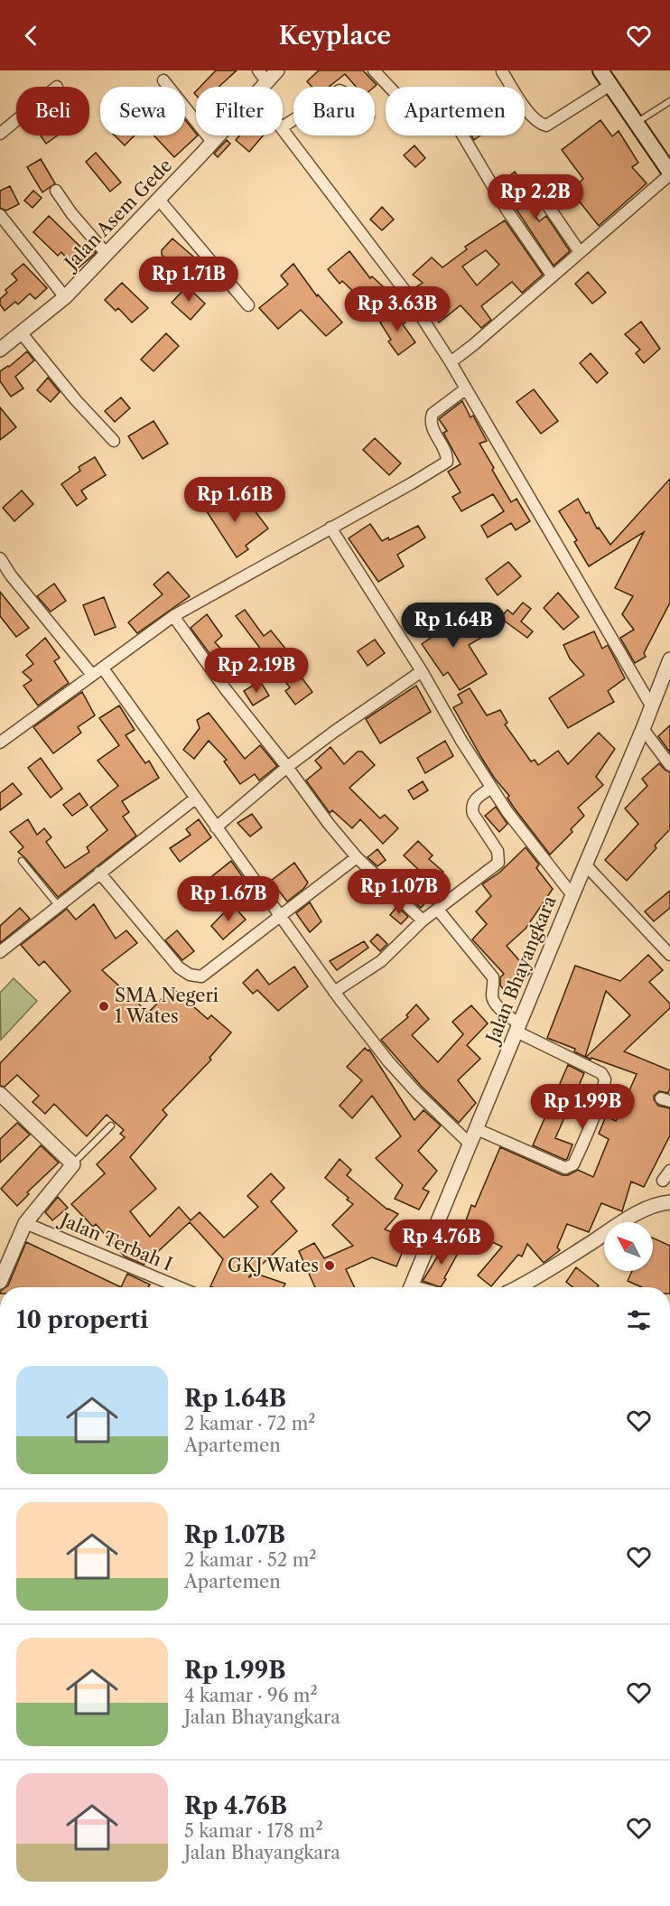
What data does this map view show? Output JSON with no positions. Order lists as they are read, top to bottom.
{
  "streets": {
    "street": ["Jalan Asem Gede", "Jalan Bhayangkara", "Jalan Terbah I"]
  },
  "places": ["SMA Negeri 1 Wates", "GKJ Wates"],
  "north": "top left",
  "page": {
    "header": "Keyplace",
    "chip": [
      "Beli",
      "Sewa",
      "Filter",
      "Baru",
      "Apartemen"
    ],
    "price": [
      "Rp 2.2B",
      "Rp 1.71B",
      "Rp 3.63B",
      "Rp 1.61B",
      "Rp 1.64B",
      "Rp 2.19B",
      "Rp 1.07B",
      "Rp 1.67B",
      "Rp 1.99B",
      "Rp 4.76B"
    ],
    "heading": "10 properti",
    "list": [
      {
        "name": "Rp 1.64B",
        "note": "2 kamar · 72 m² · Apartemen"
      },
      {
        "name": "Rp 1.07B",
        "note": "2 kamar · 52 m² · Apartemen"
      },
      {
        "name": "Rp 1.99B",
        "note": "4 kamar · 96 m² · Jalan Bhayangkara"
      },
      {
        "name": "Rp 4.76B",
        "note": "5 kamar · 178 m² · Jalan Bhayangkara"
      }
    ]
  }
}
